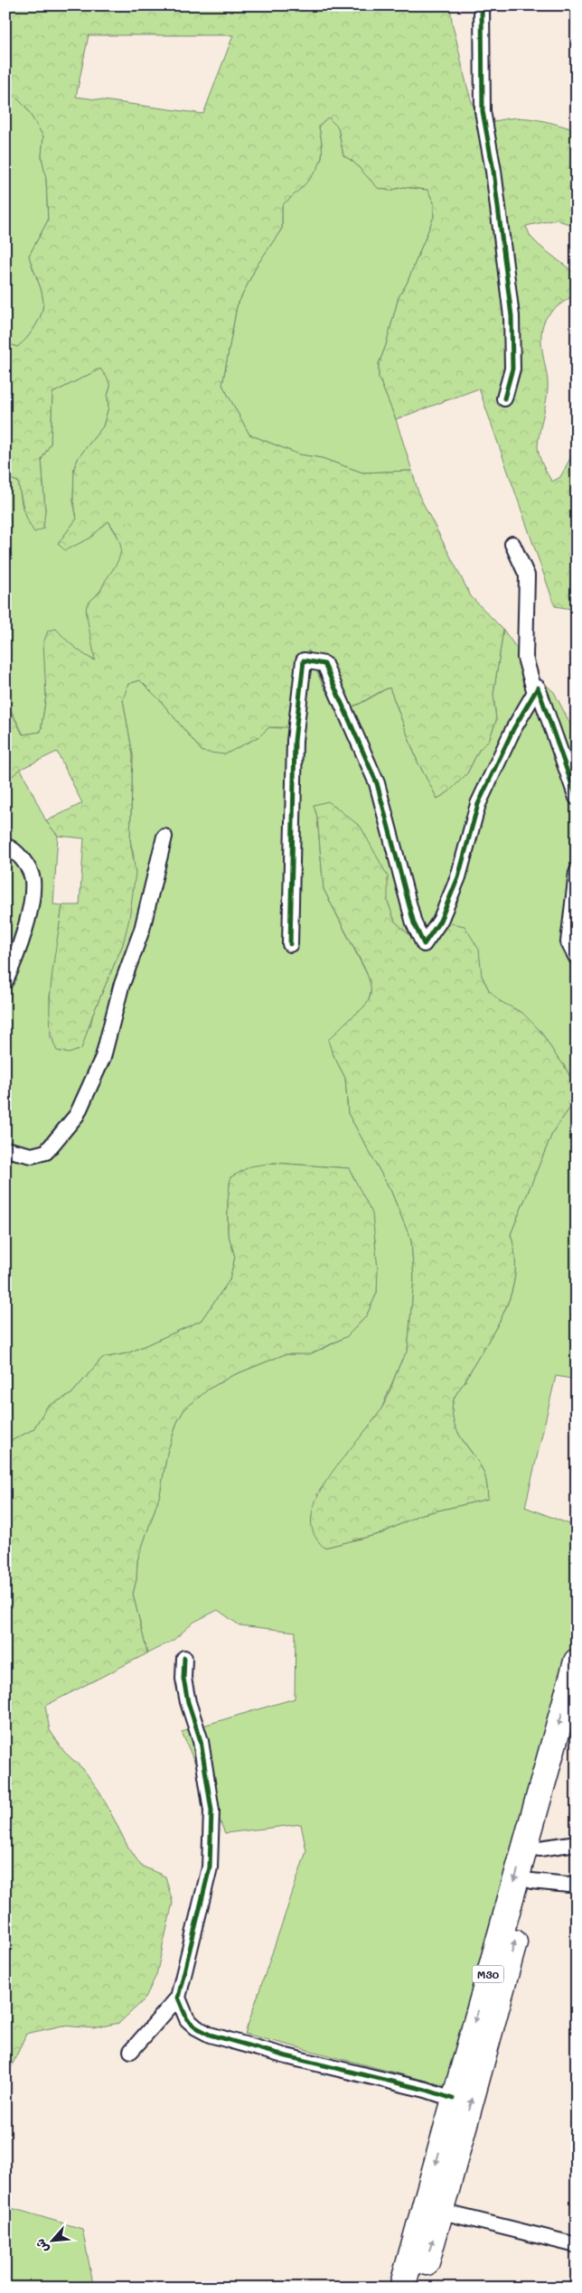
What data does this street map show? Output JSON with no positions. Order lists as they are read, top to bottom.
{
  "streets": {
    "highway": ["M30"]
  },
  "north": "bottom left"
}
